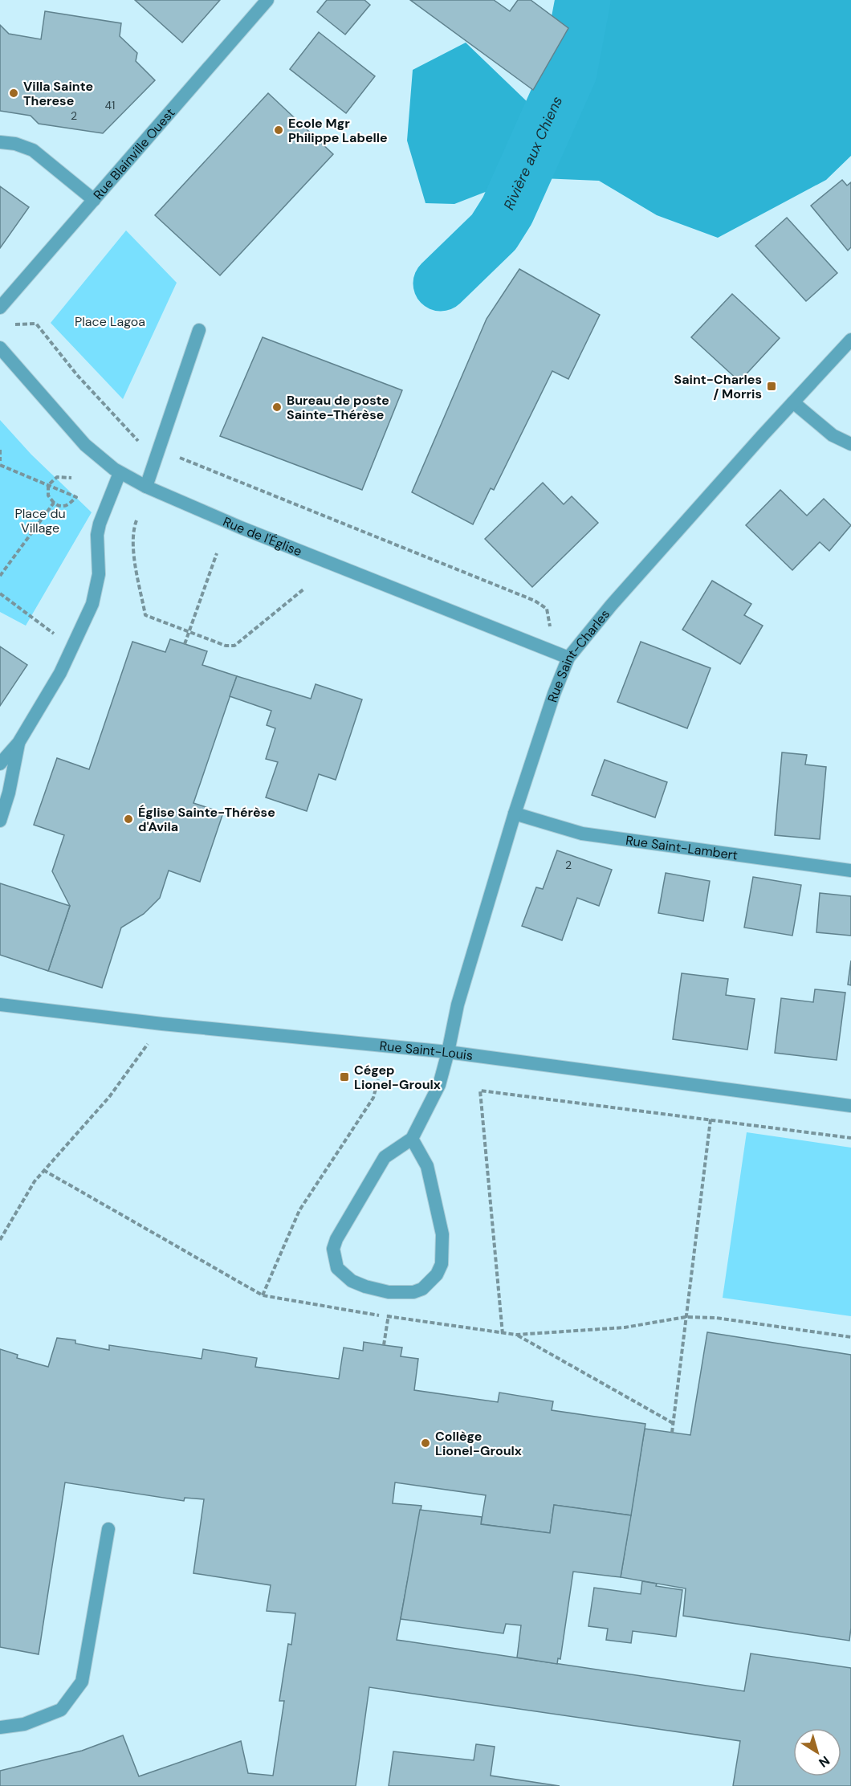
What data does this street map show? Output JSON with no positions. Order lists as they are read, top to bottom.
{
  "streets": {
    "street": [
      "Rue Blainville Ouest",
      "Rue de l'Église",
      "Rue Saint-Charles",
      "Rue Saint-Lambert",
      "Rue Saint-Louis"
    ]
  },
  "crossings": [
    ["Rue de l'Église", "Rue Saint-Charles"],
    ["Rue Saint-Charles", "Rue Saint-Lambert"],
    ["Rue Saint-Charles", "Rue Saint-Louis"]
  ],
  "water": ["Rivière aux Chiens"],
  "parks": ["Place Lagoa", "Place du Village"],
  "places": {
    "other": [
      "Villa Sainte Therese",
      "Ecole Mgr Philippe Labelle",
      "Bureau de poste Sainte-Thérèse",
      "Église Sainte-Thérèse d'Avila",
      "Collège Lionel-Groulx"
    ],
    "transit": ["Saint-Charles / Morris", "Cégep Lionel-Groulx"]
  },
  "house_numbers": ["41", "2", "2"],
  "north": "bottom right"
}
